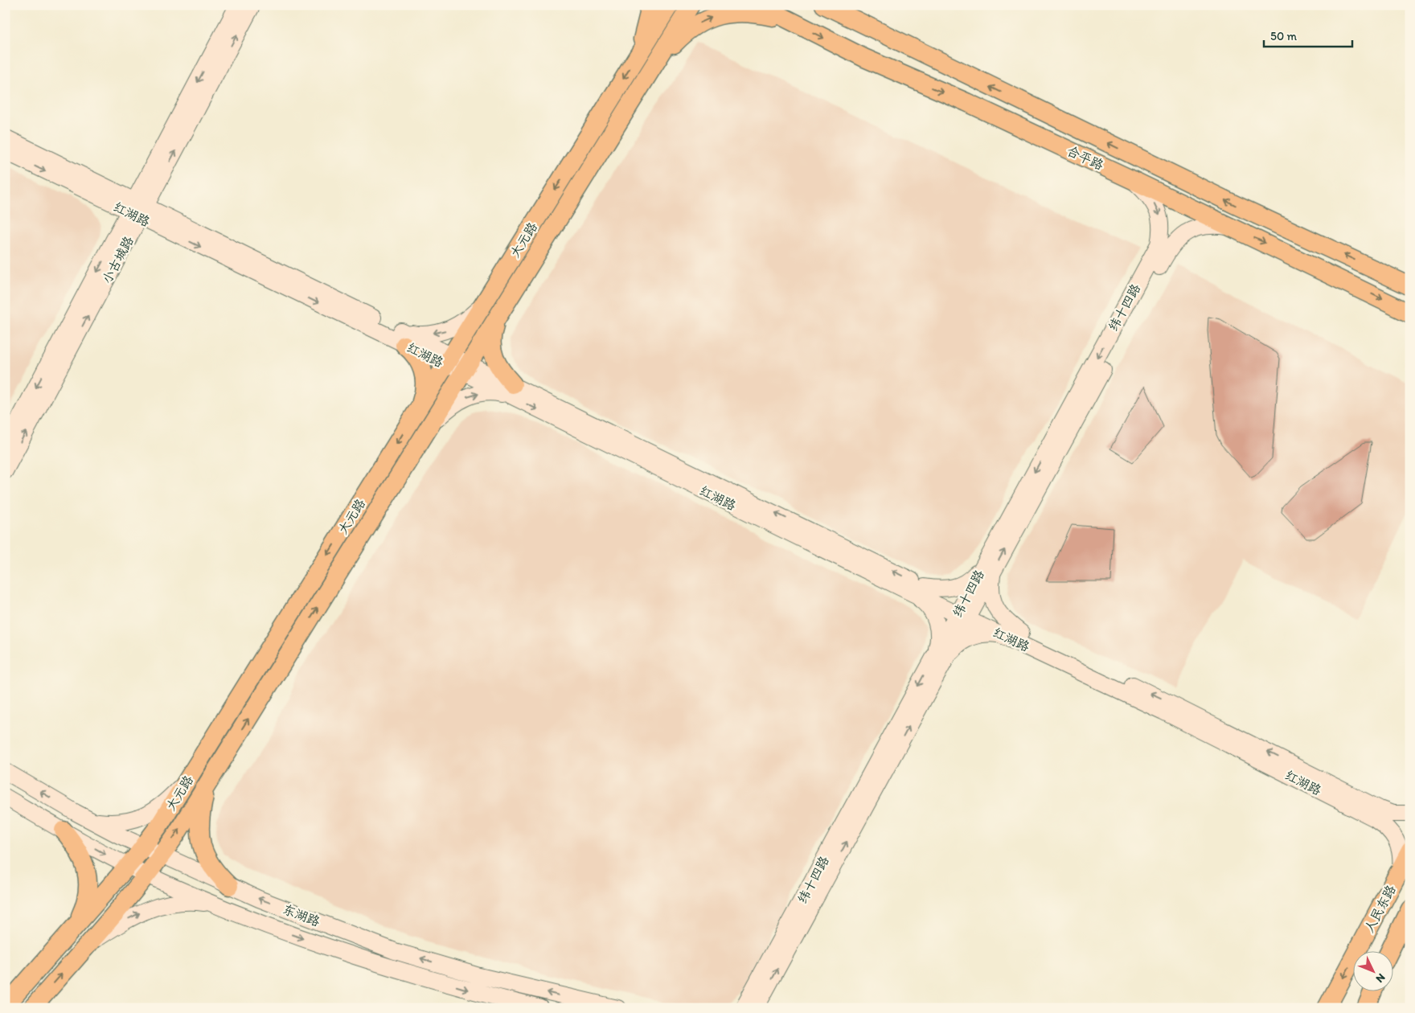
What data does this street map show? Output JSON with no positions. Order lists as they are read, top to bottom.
{
  "streets": {
    "main road": [
      "合平路",
      "红湖路",
      "大元路",
      "小古城路",
      "纬十四路",
      "人民东路",
      "东湖路"
    ]
  },
  "crossings": [
    ["合平路", "纬十四路"],
    ["红湖路", "大元路"],
    ["红湖路", "小古城路"],
    ["红湖路", "纬十四路"],
    ["红湖路", "人民东路"],
    ["大元路", "东湖路"]
  ],
  "scale_bar": "50 m",
  "north": "bottom right"
}
